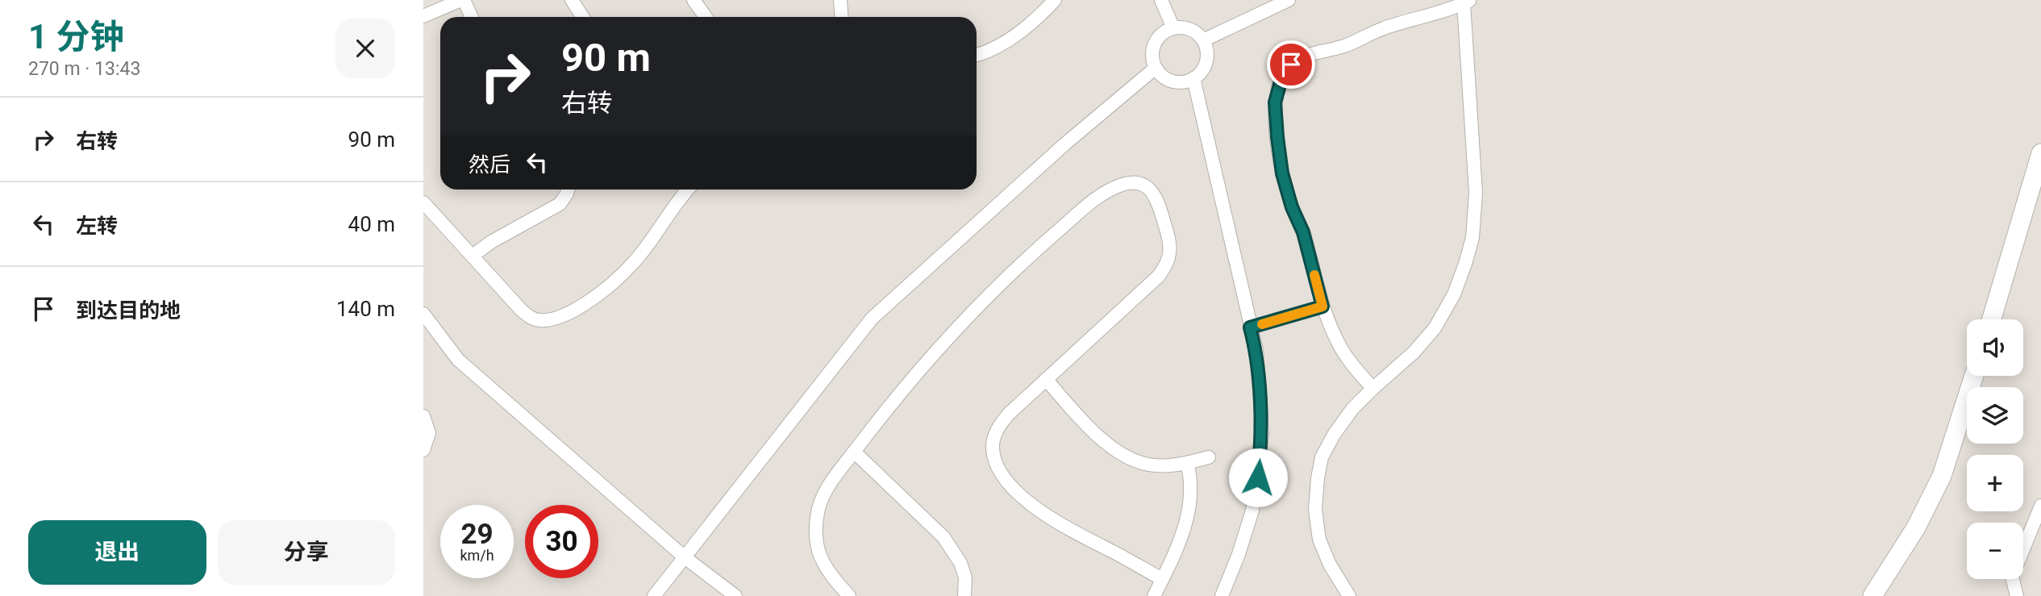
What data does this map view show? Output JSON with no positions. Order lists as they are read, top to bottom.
{
  "page": {
    "heading": ["1 分钟", "270 m · 13:43"],
    "turn": ["90 m", "右转"],
    "list": [
      {
        "name": "右转",
        "value": "90 m"
      },
      {
        "name": "左转",
        "value": "40 m"
      },
      {
        "name": "到达目的地",
        "value": "140 m"
      }
    ],
    "then": "然后",
    "map_buttons": ["+", "−"],
    "speed": "29 km/h",
    "limit": "30",
    "buttons": ["退出", "分享"]
  }
}
